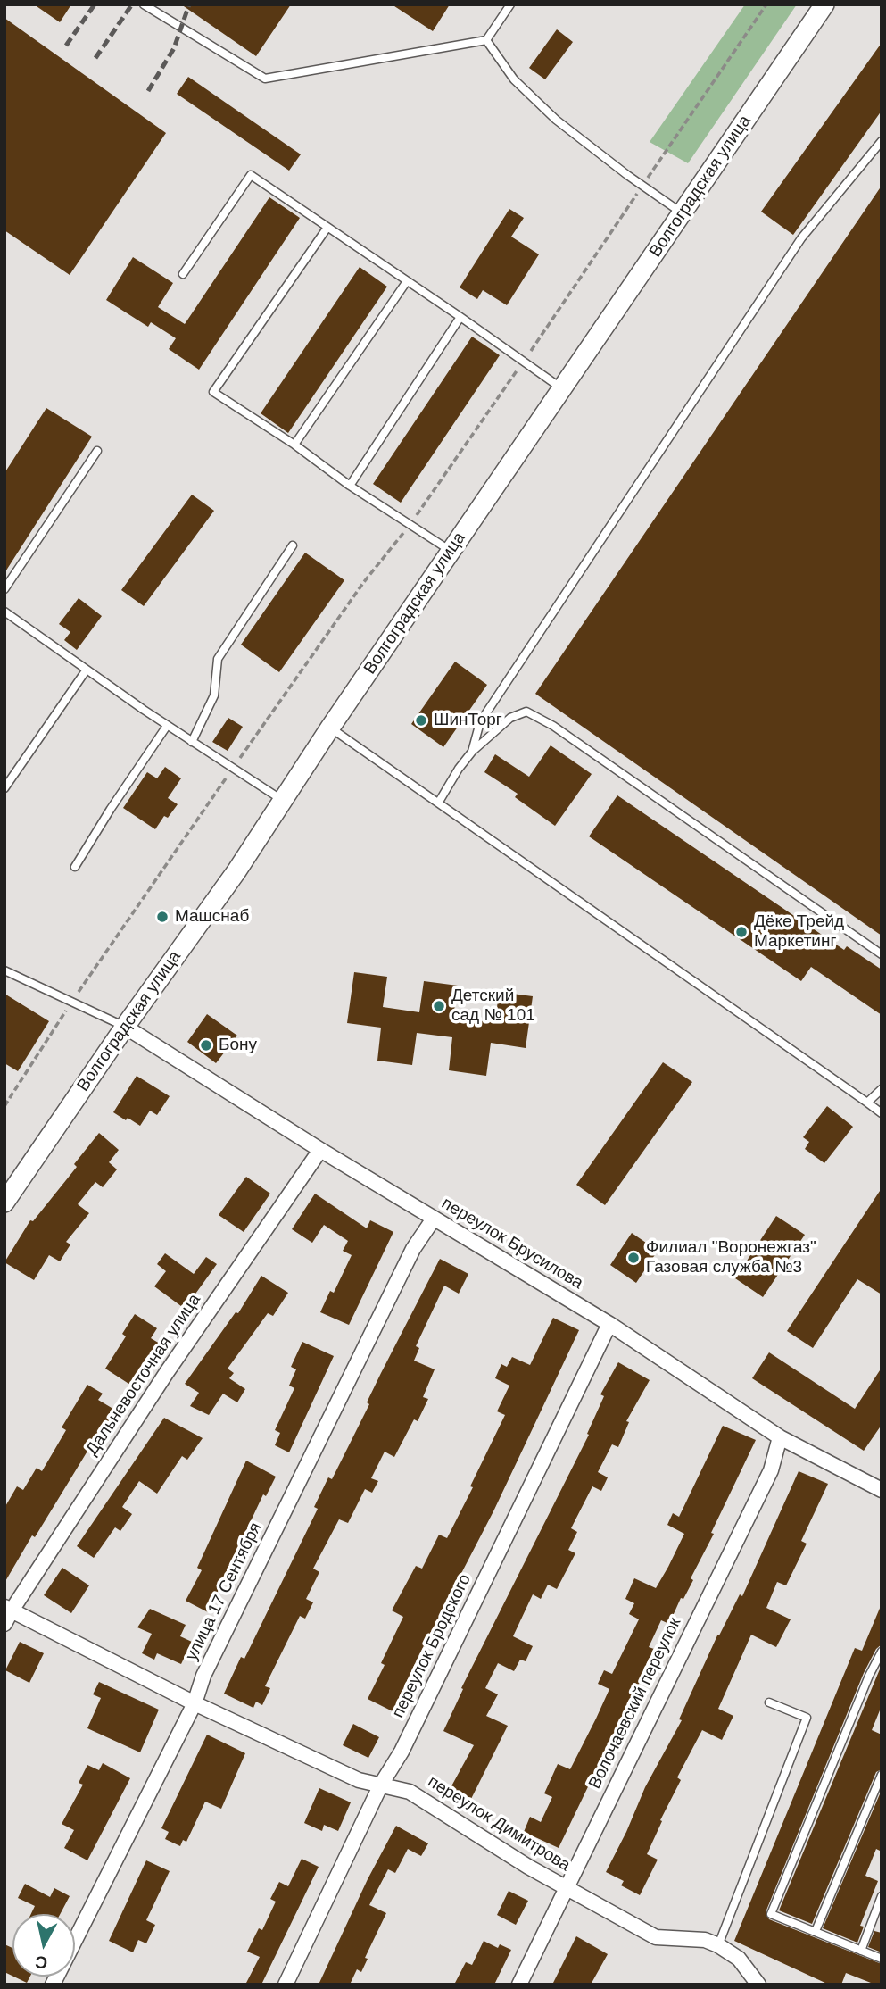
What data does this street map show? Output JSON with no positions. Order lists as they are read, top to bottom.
{
  "streets": {
    "main road": ["Волгоградская улица"],
    "street": [
      "переулок Брусилова",
      "Дальневосточная улица",
      "улица 17 Сентября",
      "переулок Бродского",
      "Волочаевский переулок",
      "переулок Димитрова"
    ]
  },
  "crossings": [
    ["Волгоградская улица", "переулок Брусилова"],
    ["переулок Брусилова", "Дальневосточная улица"],
    ["переулок Брусилова", "улица 17 Сентября"],
    ["переулок Брусилова", "переулок Бродского"],
    ["переулок Брусилова", "Волочаевский переулок"],
    ["Дальневосточная улица", "переулок Димитрова"],
    ["улица 17 Сентября", "переулок Димитрова"],
    ["переулок Бродского", "переулок Димитрова"],
    ["Волочаевский переулок", "переулок Димитрова"]
  ],
  "places": [
    "ШинТорг",
    "Машснаб",
    "Дёке Трейд Маркетинг",
    "Детский сад № 101",
    "Бону",
    "Филиал \"Воронежгаз\" Газовая служба №3"
  ],
  "north": "bottom"
}
